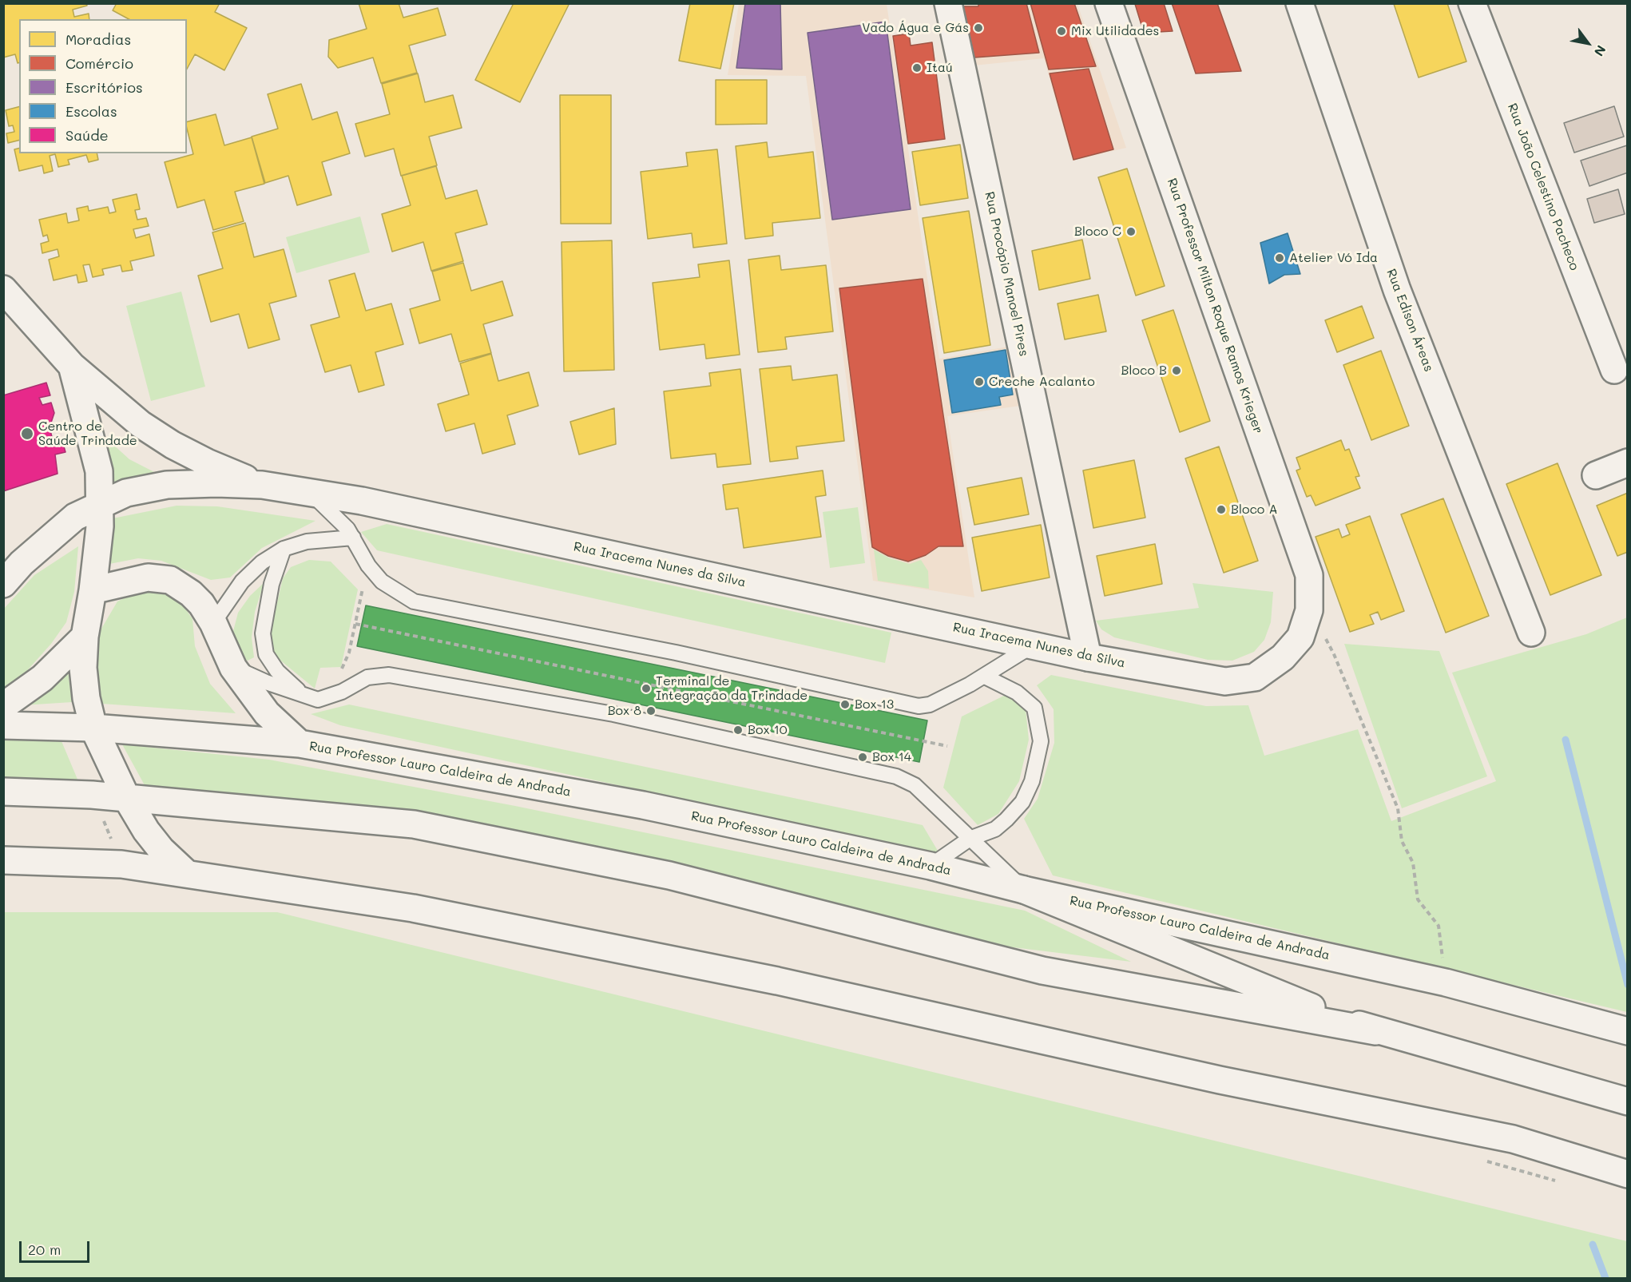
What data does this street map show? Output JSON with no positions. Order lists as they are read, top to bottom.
{
  "streets": {
    "main road": [
      "Rua João Celestino Pacheco",
      "Rua Procópio Manoel Pires",
      "Rua Professor Milton Roque Ramos Krieger",
      "Rua Edison Áreas",
      "Rua Iracema Nunes da Silva",
      "Rua Professor Lauro Caldeira de Andrada"
    ]
  },
  "crossings": [
    ["Rua Procópio Manoel Pires", "Rua Iracema Nunes da Silva"],
    ["Rua Professor Milton Roque Ramos Krieger", "Rua Iracema Nunes da Silva"]
  ],
  "places": [
    "Vado Água e Gás",
    "Mix Utilidades",
    "Itaú",
    "Bloco C",
    "Atelier Vó Ida",
    "Bloco B",
    "Creche Acalanto",
    "Centro de Saúde Trindade",
    "Bloco A",
    "Terminal de Integração da Trindade",
    "Box 13",
    "Box 8",
    "Box 10",
    "Box 14"
  ],
  "legend": [
    "Moradias",
    "Comércio",
    "Escritórios",
    "Escolas",
    "Saúde"
  ],
  "scale_bar": "20 m",
  "north": "bottom right"
}
